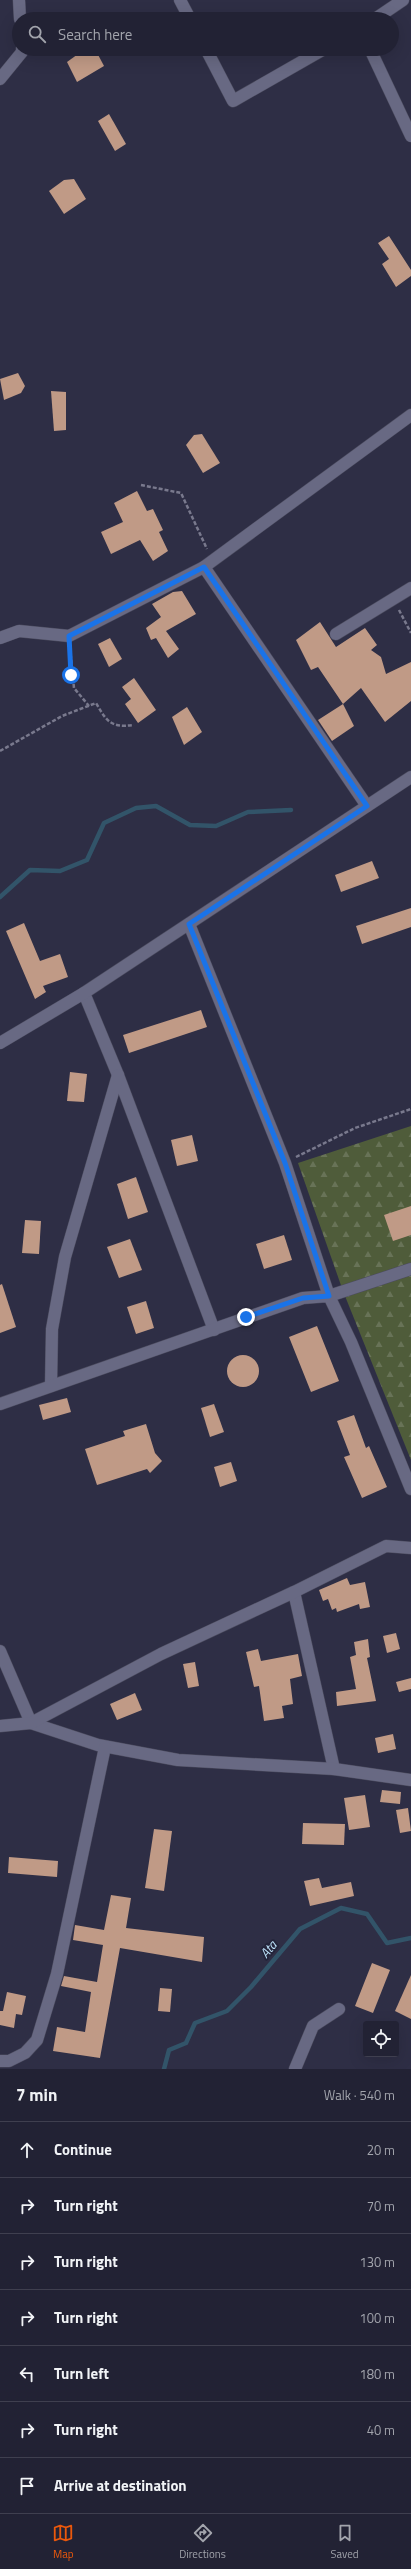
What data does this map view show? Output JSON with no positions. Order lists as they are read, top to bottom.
{
  "water": ["Ata"],
  "page": {
    "search": "Search here",
    "heading": ["7 min", "Walk · 540 m"],
    "list": [
      ["Continue", "20 m"],
      ["Turn right", "70 m"],
      ["Turn right", "130 m"],
      ["Turn right", "100 m"],
      ["Turn left", "180 m"],
      ["Turn right", "40 m"],
      "Arrive at destination"
    ],
    "nav": ["Map", "Directions", "Saved"]
  }
}
